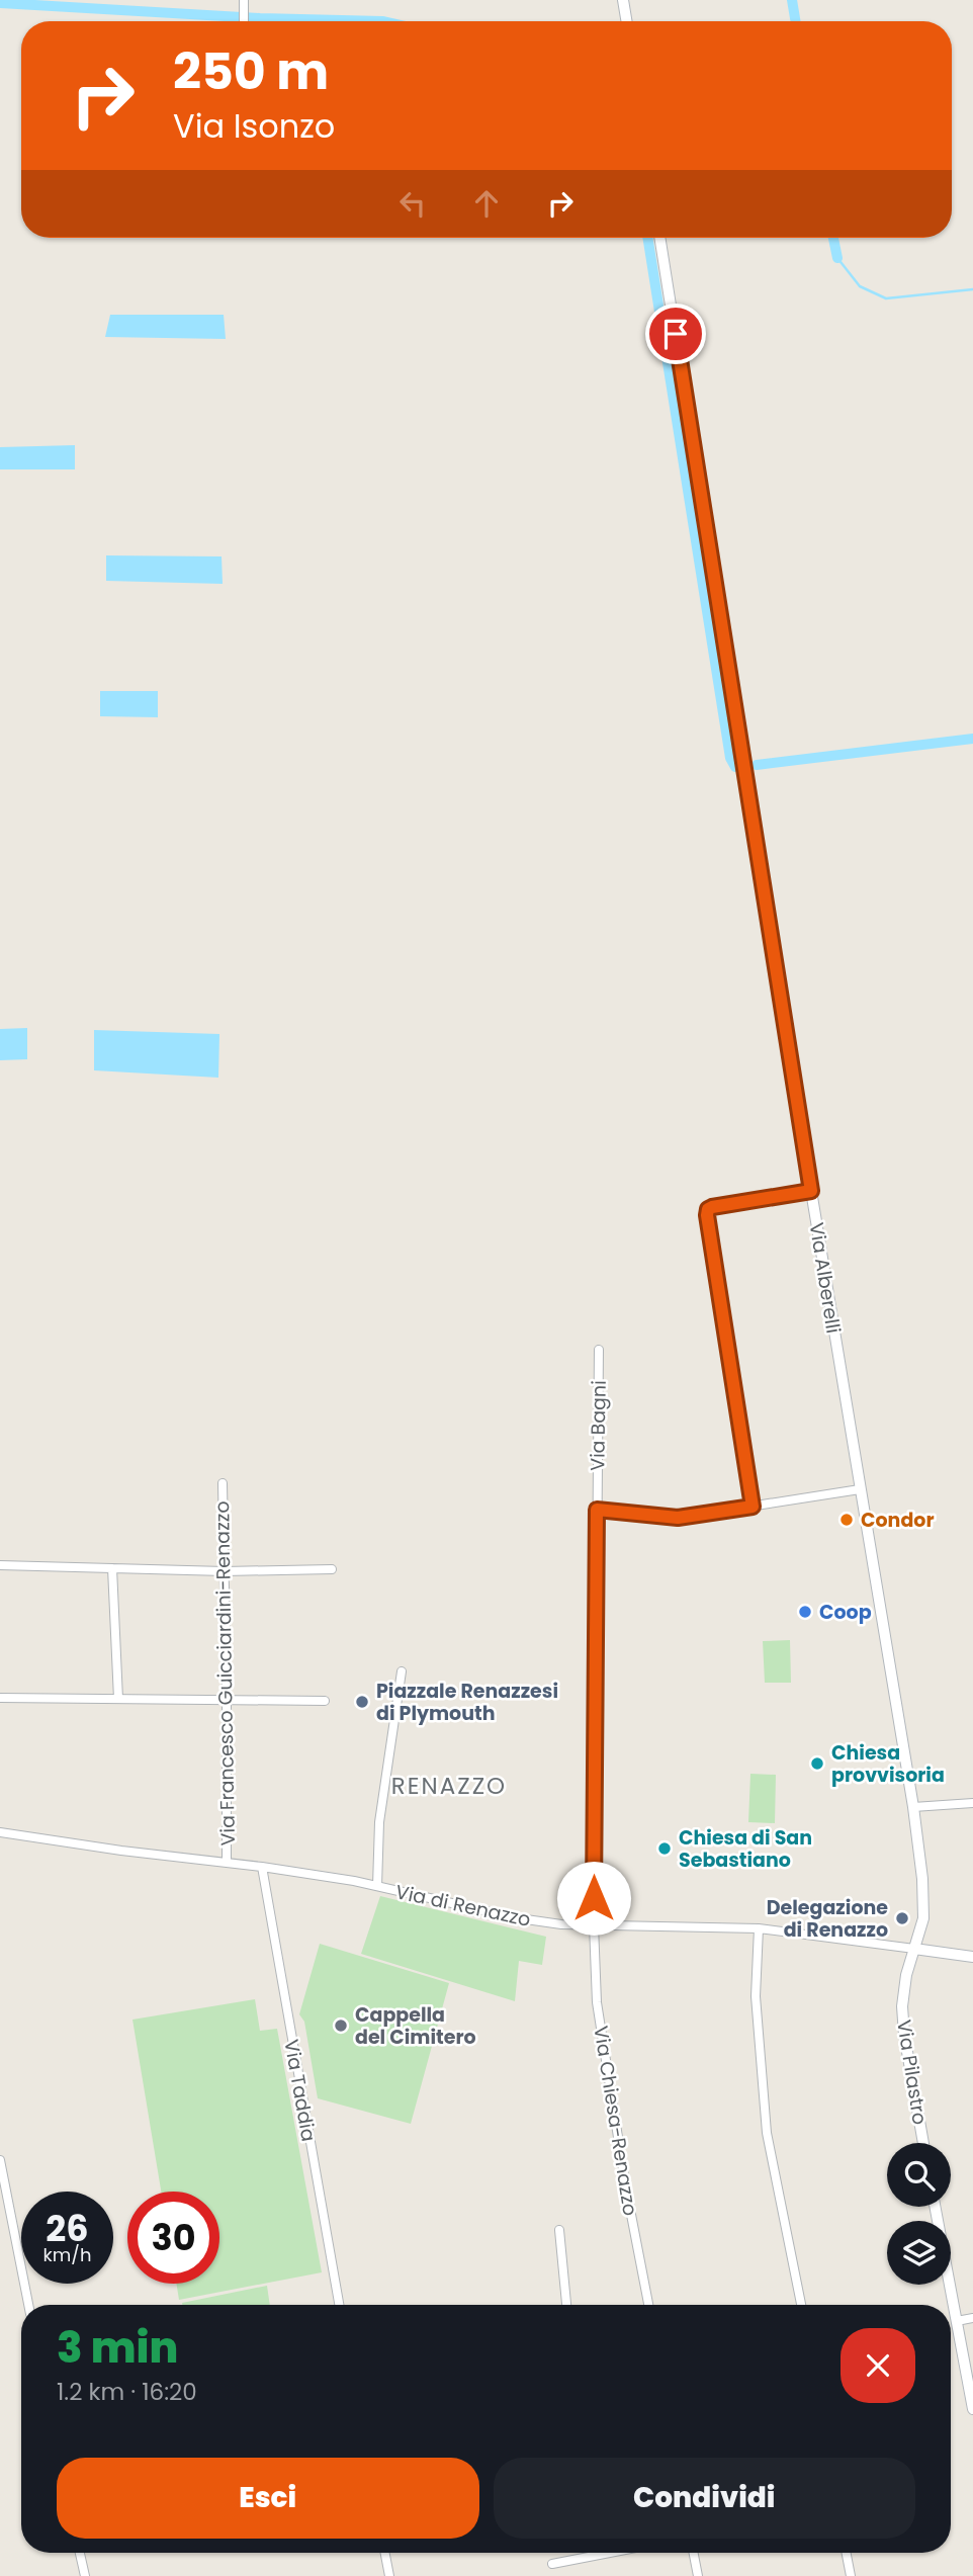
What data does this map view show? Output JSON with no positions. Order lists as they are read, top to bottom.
{
  "streets": {
    "street": [
      "Via Alberelli",
      "Via Bagni",
      "Via Francesco Guicciardini-Renazzo",
      "Via di Renazzo",
      "Via Pilastro",
      "Via Taddia",
      "Via Chiesa-Renazzo"
    ]
  },
  "crossings": [
    ["Via Alberelli", "Via di Renazzo"],
    ["Via Alberelli", "Via Pilastro"],
    ["Via Bagni", "Via di Renazzo"],
    ["Via Bagni", "Via Chiesa-Renazzo"],
    ["Via Francesco Guicciardini-Renazzo", "Via di Renazzo"],
    ["Via di Renazzo", "Via Pilastro"],
    ["Via di Renazzo", "Via Taddia"],
    ["Via di Renazzo", "Via Chiesa-Renazzo"]
  ],
  "districts": ["RENAZZO"],
  "places": [
    "Condor",
    "Coop",
    "Piazzale Renazzesi di Plymouth",
    "Chiesa provvisoria",
    "Chiesa di San Sebastiano",
    "Delegazione di Renazzo",
    "Cappella del Cimitero"
  ],
  "page": {
    "turn": ["250 m", "Via Isonzo"],
    "speed": "26 km/h",
    "limit": "30",
    "heading": ["3 min", "1.2 km · 16:20"],
    "buttons": ["Esci", "Condividi"]
  }
}
